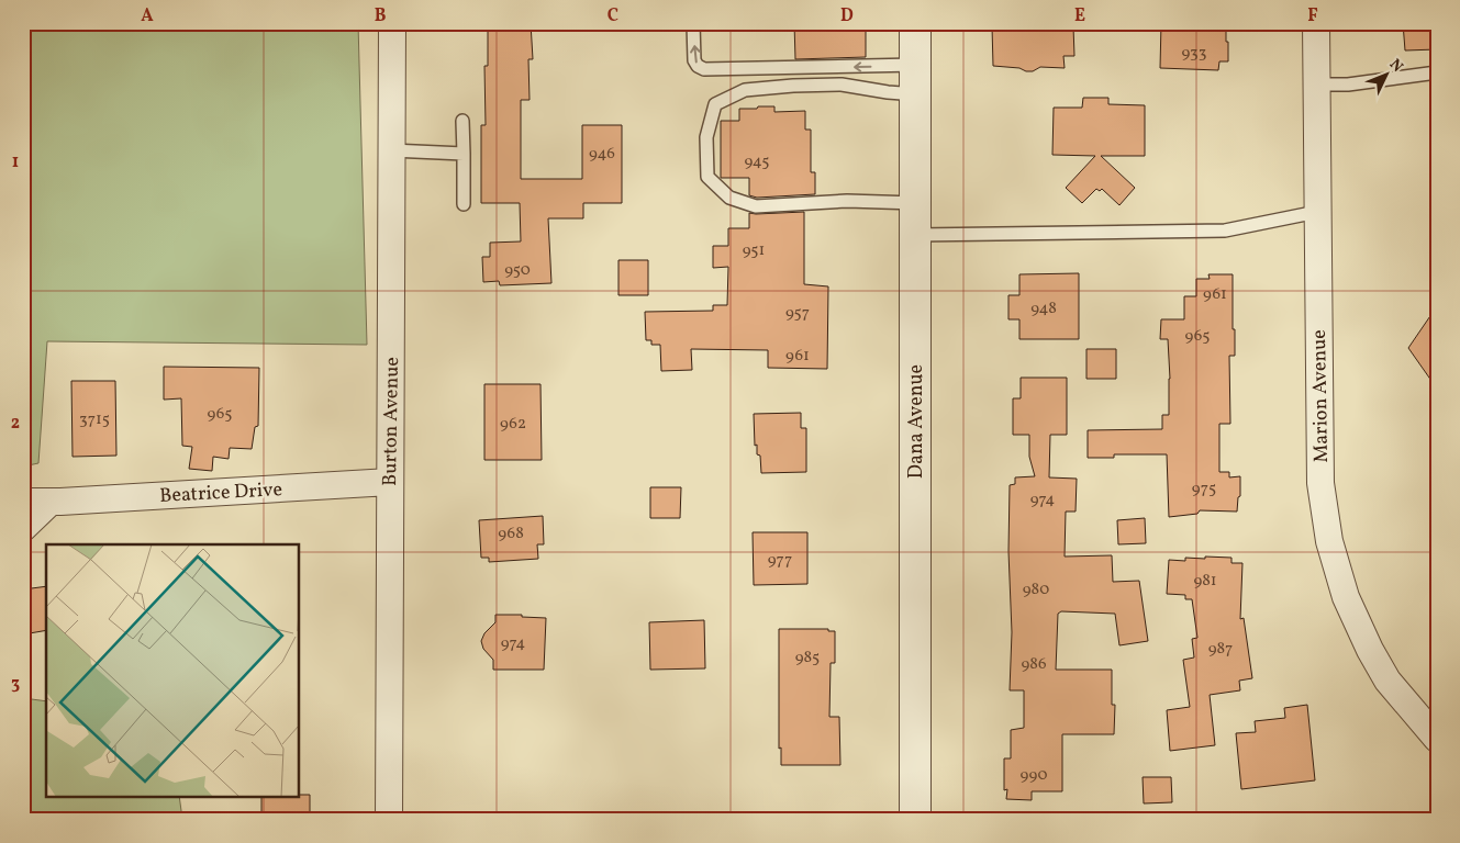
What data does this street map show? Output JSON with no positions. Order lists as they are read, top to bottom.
{
  "streets": {
    "street": [
      "Marion Avenue",
      "Burton Avenue",
      "Dana Avenue",
      "Beatrice Drive"
    ]
  },
  "crossings": [
    ["Burton Avenue", "Beatrice Drive"]
  ],
  "house_numbers": [
    "933",
    "946",
    "945",
    "951",
    "950",
    "961",
    "948",
    "957",
    "965",
    "961",
    "965",
    "3715",
    "962",
    "975",
    "974",
    "968",
    "977",
    "981",
    "980",
    "974",
    "987",
    "985",
    "986",
    "990"
  ],
  "north": "top right",
  "grid": {
    "columns": [
      "A",
      "B",
      "C",
      "D",
      "E",
      "F"
    ],
    "rows": ["1", "2", "3"]
  }
}
